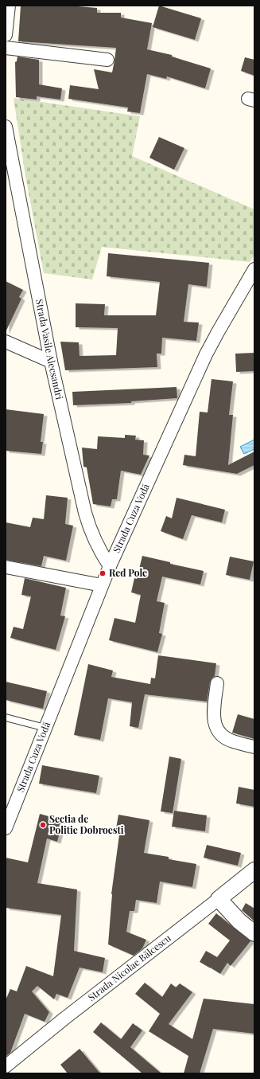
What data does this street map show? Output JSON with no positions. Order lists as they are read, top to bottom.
{
  "streets": {
    "street": ["Strada Vasile Alecsandri", "Strada Cuza Vodă", "Strada Nicolae Bălcescu"]
  },
  "crossings": [
    ["Strada Vasile Alecsandri", "Strada Cuza Vodă"]
  ],
  "places": ["Red Pole", "Sectia de Politie Dobroesti"]
}
